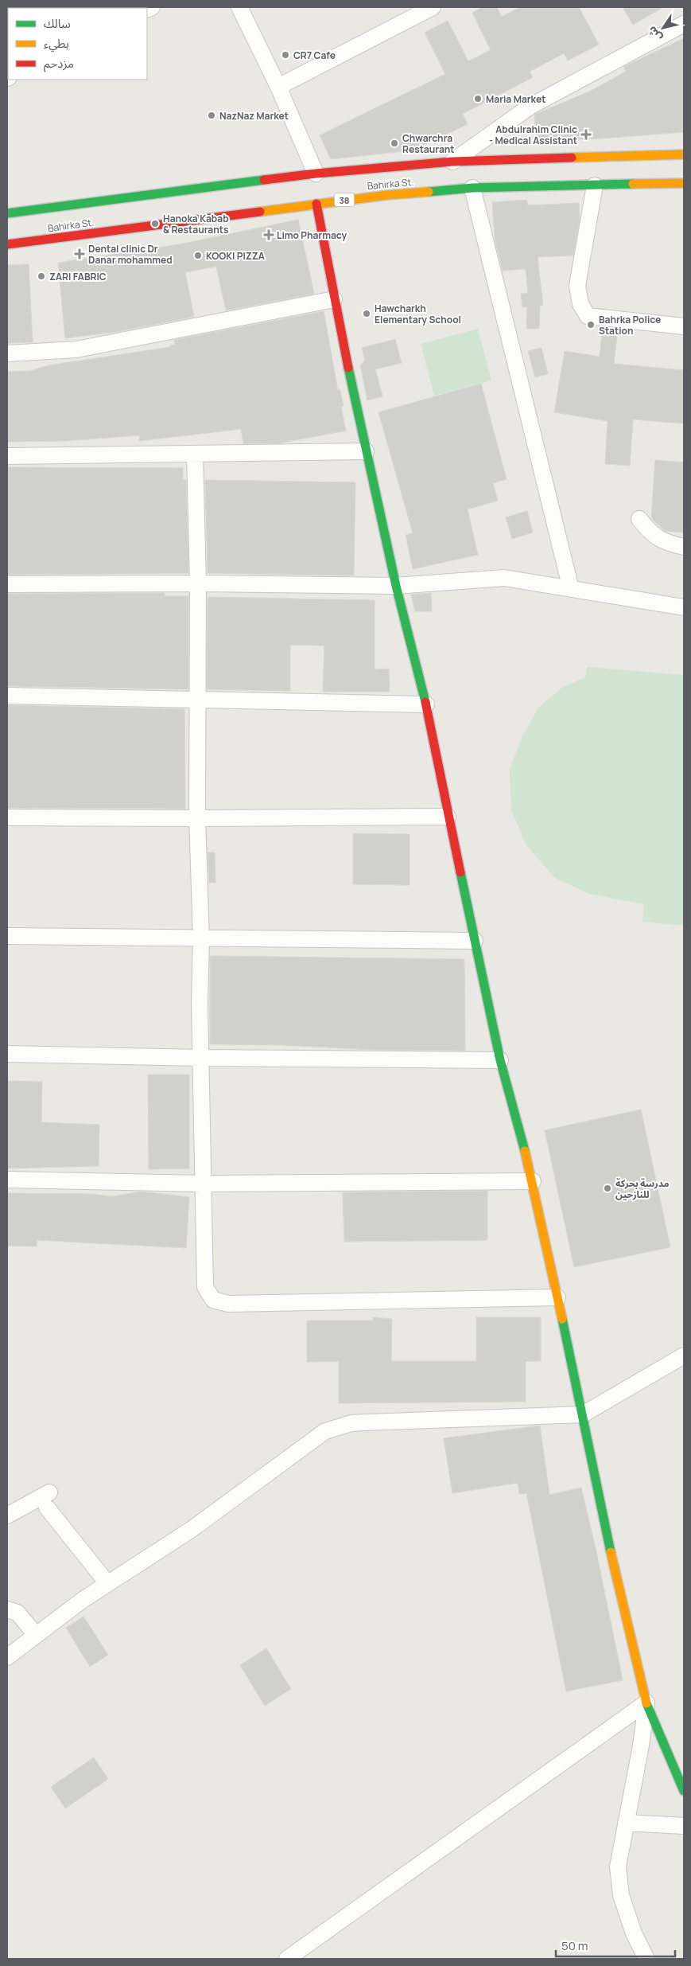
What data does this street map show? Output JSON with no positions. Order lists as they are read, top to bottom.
{
  "streets": {
    "street": ["Bahirka St.", "38"]
  },
  "places": {
    "other": [
      "CR7 Cafe",
      "Maria Market",
      "NazNaz Market",
      "Chwarchra Restaurant",
      "Hanoka Kabab & Restaurants",
      "KOOKI PIZZA",
      "ZARI FABRIC",
      "Hawcharkh Elementary School",
      "Bahrka Police Station",
      "مدرسة بحركة للنازحين"
    ],
    "health": ["Abdulrahim Clinic - Medical Assistant", "Limo Pharmacy", "Dental clinic Dr Danar mohammed"]
  },
  "legend": ["سالك", "بطيء", "مزدحم"],
  "scale_bar": "50 m",
  "north": "bottom left"
}
